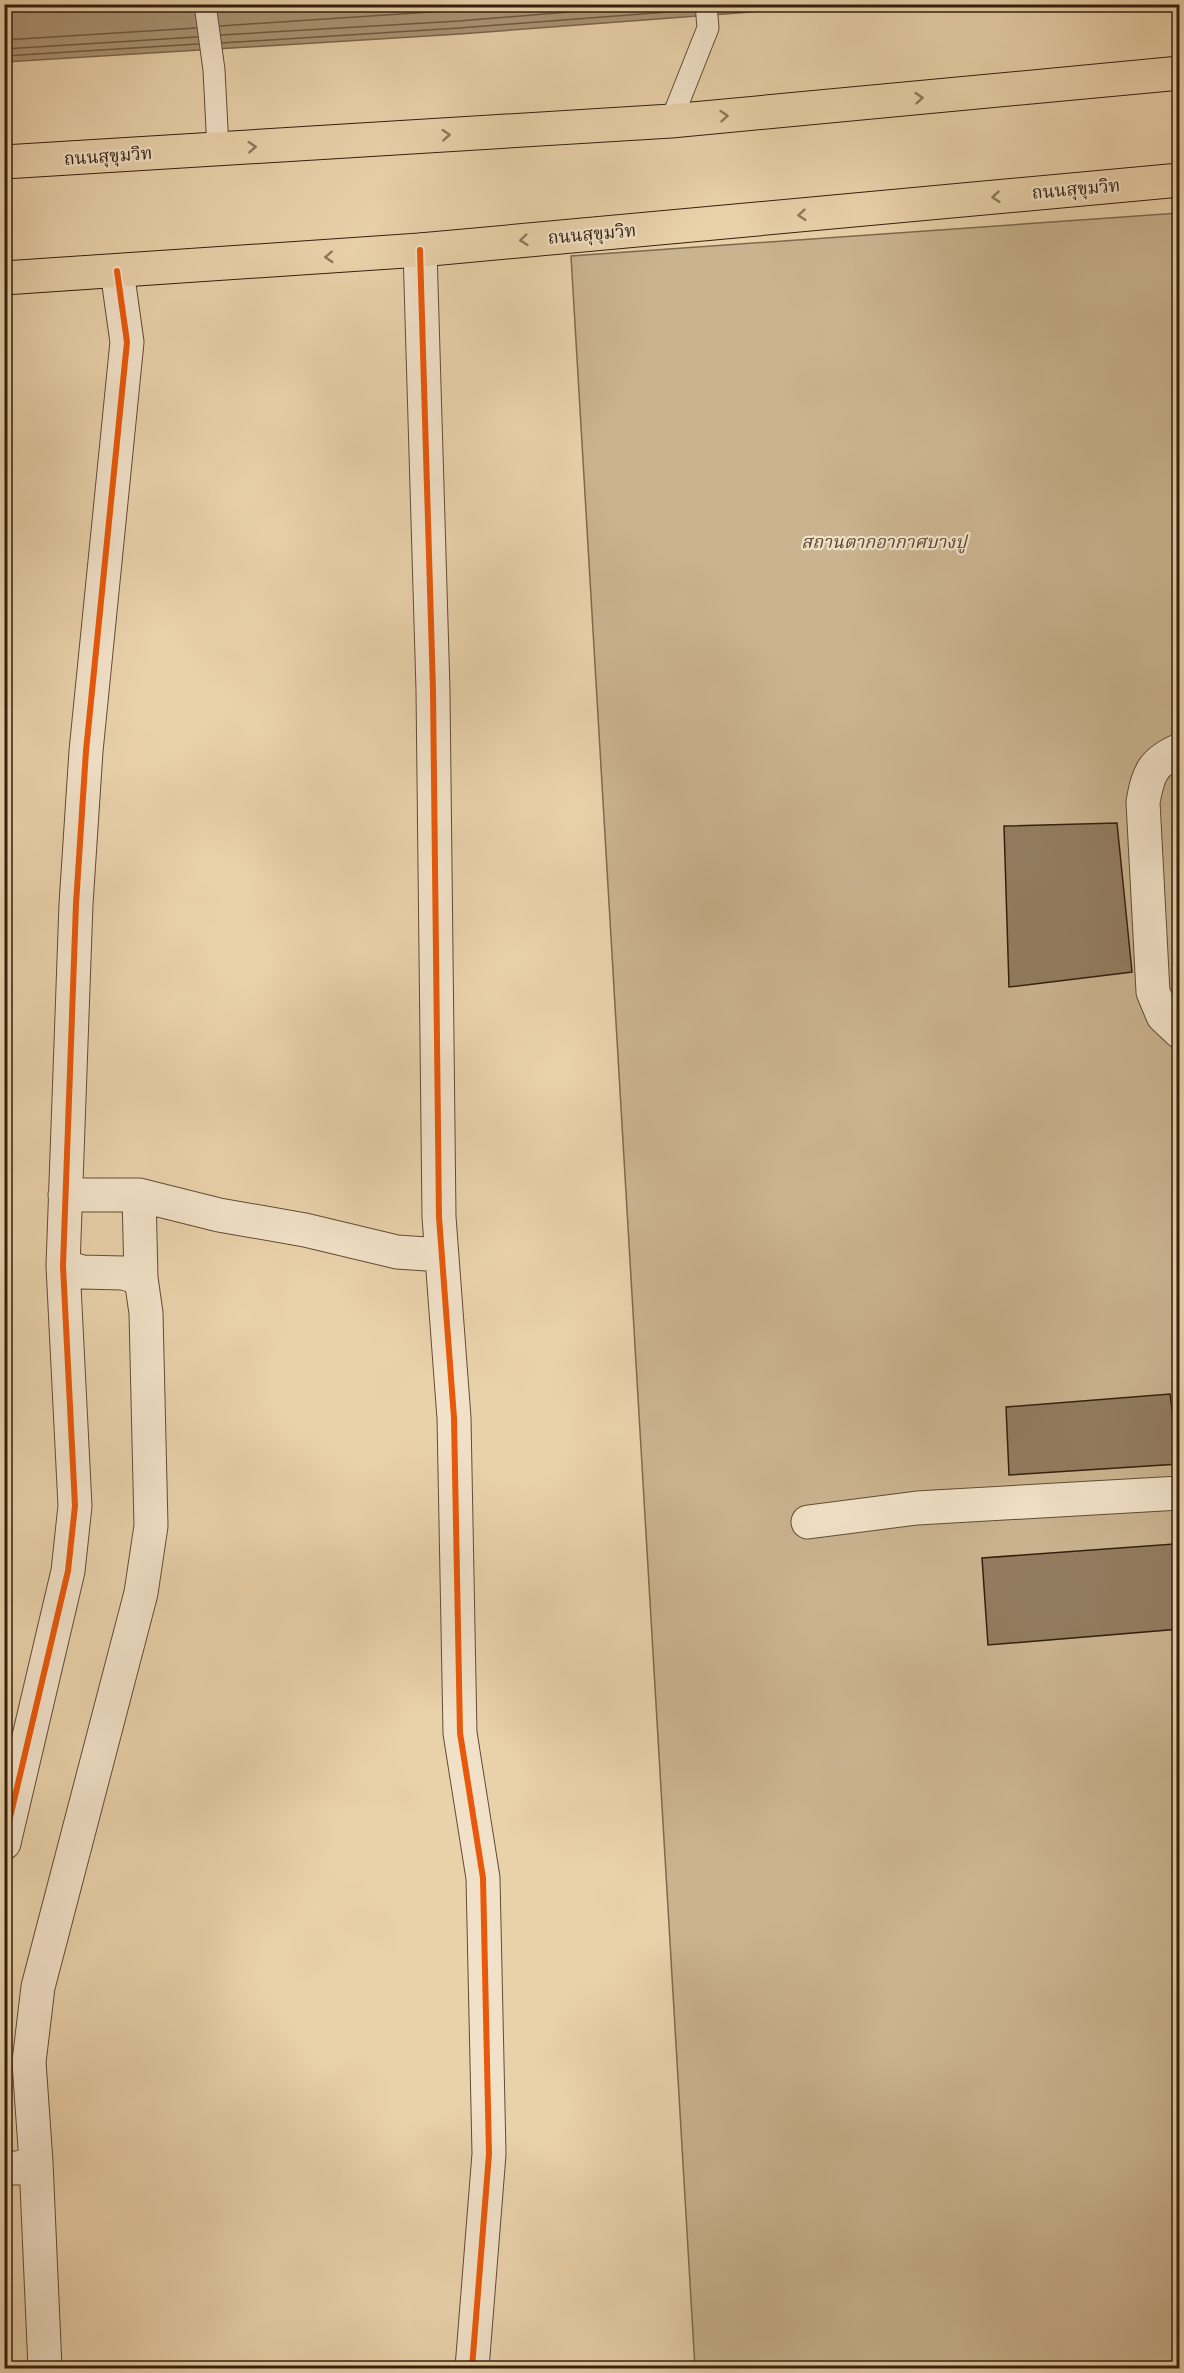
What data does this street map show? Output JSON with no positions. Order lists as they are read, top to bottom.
{
  "streets": {
    "highway": ["ถนนสุขุมวิท"]
  },
  "parks": ["สถานตากอากาศบางปู"]
}
